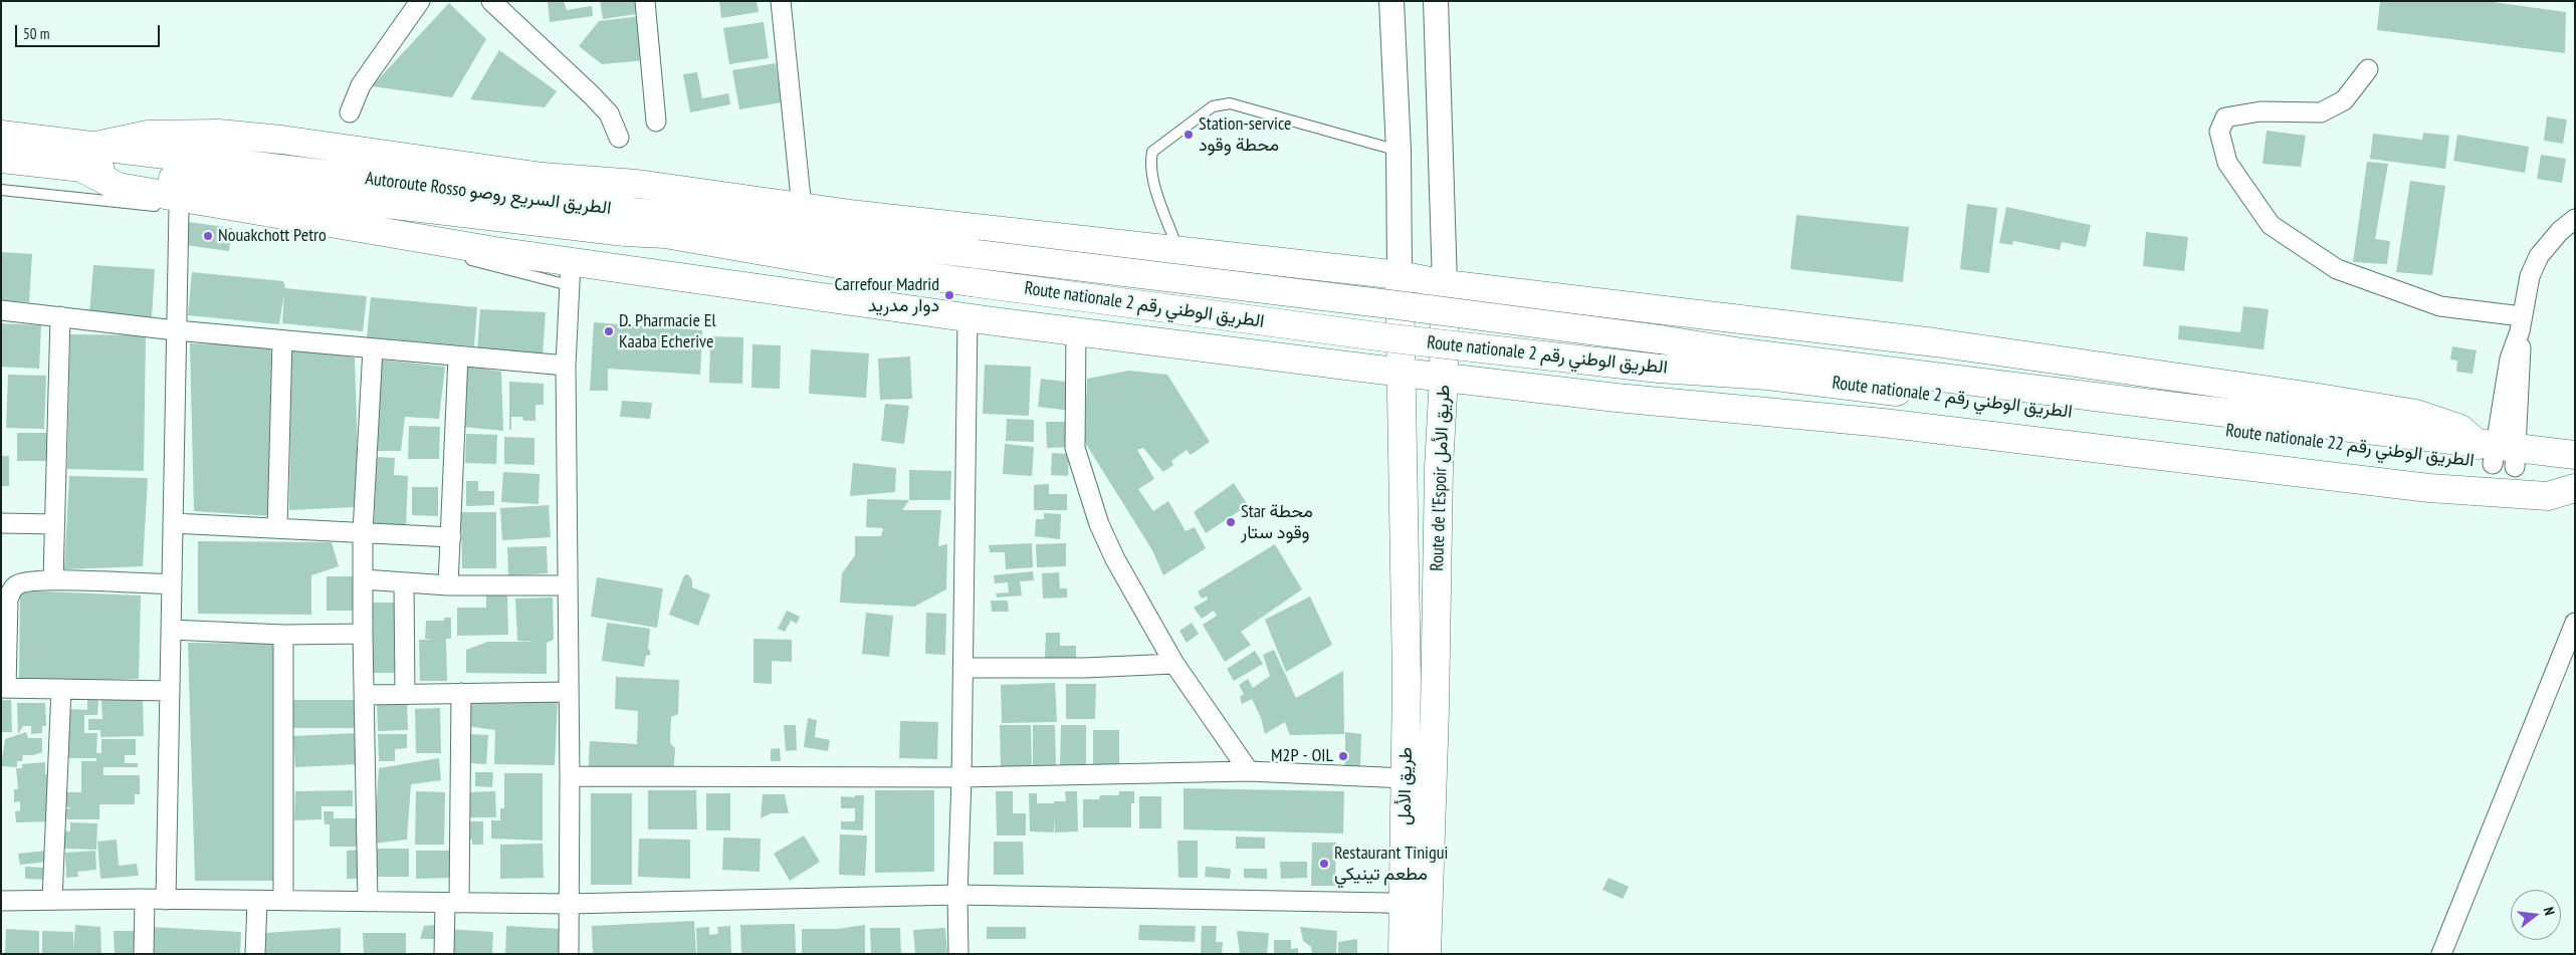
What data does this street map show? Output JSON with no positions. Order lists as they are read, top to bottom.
{
  "streets": {
    "highway": [
      "Autoroute Rosso الطريق السريع روصو",
      "Route nationale الطريق الوطني رقم 2",
      "Route nationale 22 الطريق الوطني رقم",
      "Route de l’Espoir طريق الأمل",
      "طريق الأمل"
    ]
  },
  "crossings": [
    ["Autoroute Rosso الطريق السريع روصو", "Route nationale الطريق الوطني رقم 2"],
    ["Route nationale الطريق الوطني رقم 2", "Route nationale 22 الطريق الوطني رقم"],
    ["Route de l’Espoir طريق الأمل", "طريق الأمل"]
  ],
  "places": [
    "Station-service محطة وقود",
    "Nouakchott Petro",
    "Carrefour Madrid دوار مدريد",
    "D. Pharmacie El Kaaba Echerive",
    "Star محطة وقود ستار",
    "M2P - OIL",
    "Restaurant Tinigui مطعم تينيكي"
  ],
  "scale_bar": "50 m",
  "north": "right"
}
